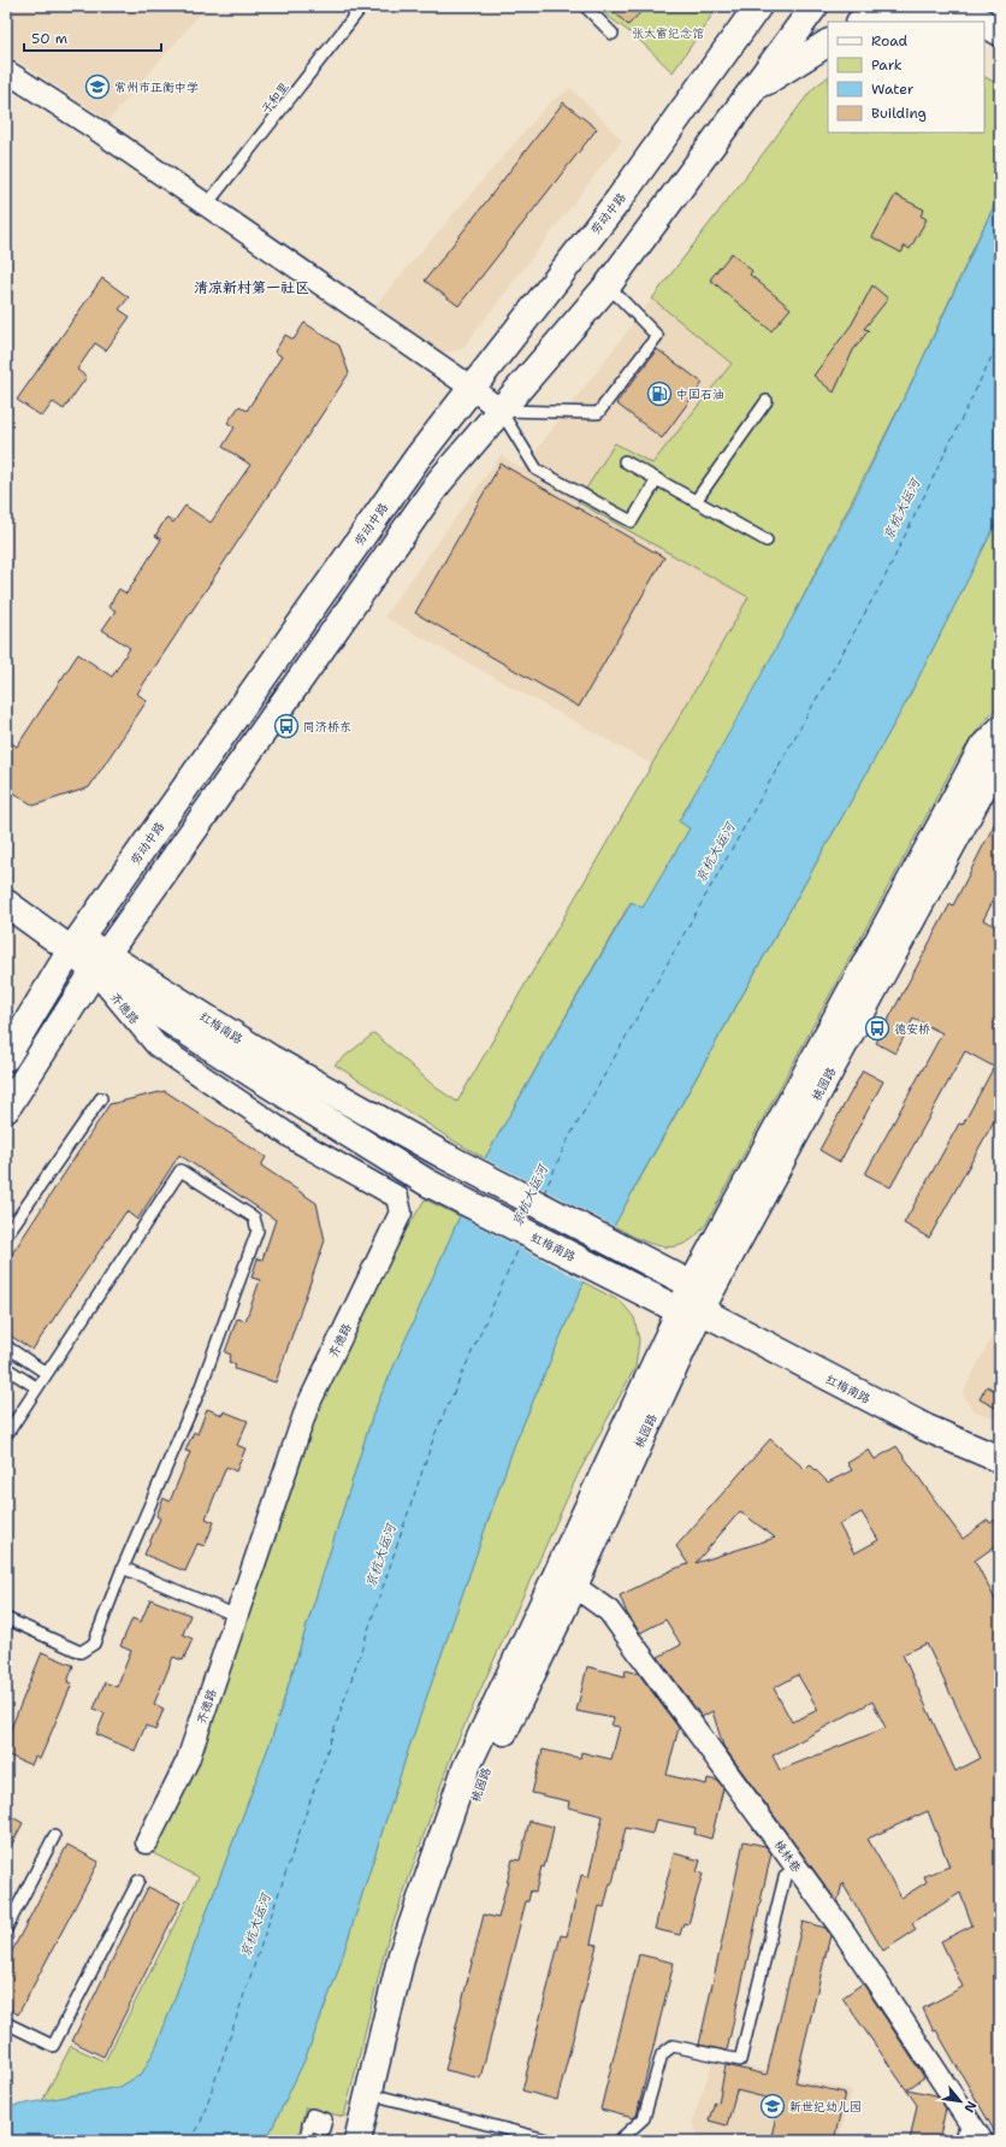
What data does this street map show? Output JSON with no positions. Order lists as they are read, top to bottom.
{
  "streets": {
    "main road": [
      "劳动中路",
      "红梅南路",
      "桃园路",
      "虹梅南路"
    ],
    "street": ["齐德路", "桃林巷"],
    "lane": ["子和里"]
  },
  "crossings": [
    ["劳动中路", "红梅南路"],
    ["齐德路", "红梅南路"],
    ["红梅南路", "桃园路"],
    ["红梅南路", "虹梅南路"],
    ["桃园路", "桃林巷"]
  ],
  "districts": ["清凉新村第一社区"],
  "water": ["京杭大运河"],
  "parks": ["张太雷纪念馆"],
  "places": {
    "school or university": ["常州市正衡中学", "新世纪幼儿园"],
    "fuel station": ["中国石油"],
    "bus stop": ["同济桥东", "德安桥"]
  },
  "legend": [
    "Road",
    "Park",
    "Water",
    "Building"
  ],
  "scale_bar": "50 m",
  "north": "bottom right"
}
